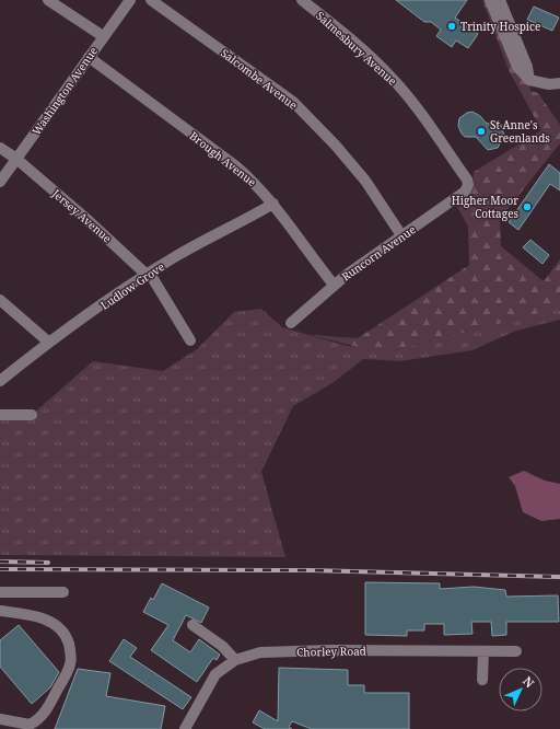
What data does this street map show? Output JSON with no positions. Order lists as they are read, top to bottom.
{
  "streets": {
    "street": [
      "Salmesbury Avenue",
      "Salcombe Avenue",
      "Washington Avenue",
      "Brough Avenue",
      "Jersey Avenue",
      "Runcorn Avenue",
      "Ludlow Grove",
      "Chorley Road"
    ]
  },
  "crossings": [
    ["Salmesbury Avenue", "Runcorn Avenue"],
    ["Salcombe Avenue", "Runcorn Avenue"],
    ["Washington Avenue", "Brough Avenue"],
    ["Washington Avenue", "Jersey Avenue"],
    ["Brough Avenue", "Runcorn Avenue"],
    ["Brough Avenue", "Ludlow Grove"],
    ["Jersey Avenue", "Ludlow Grove"]
  ],
  "places": ["Trinity Hospice", "St Anne's Greenlands", "Higher Moor Cottages"],
  "north": "top right"
}
